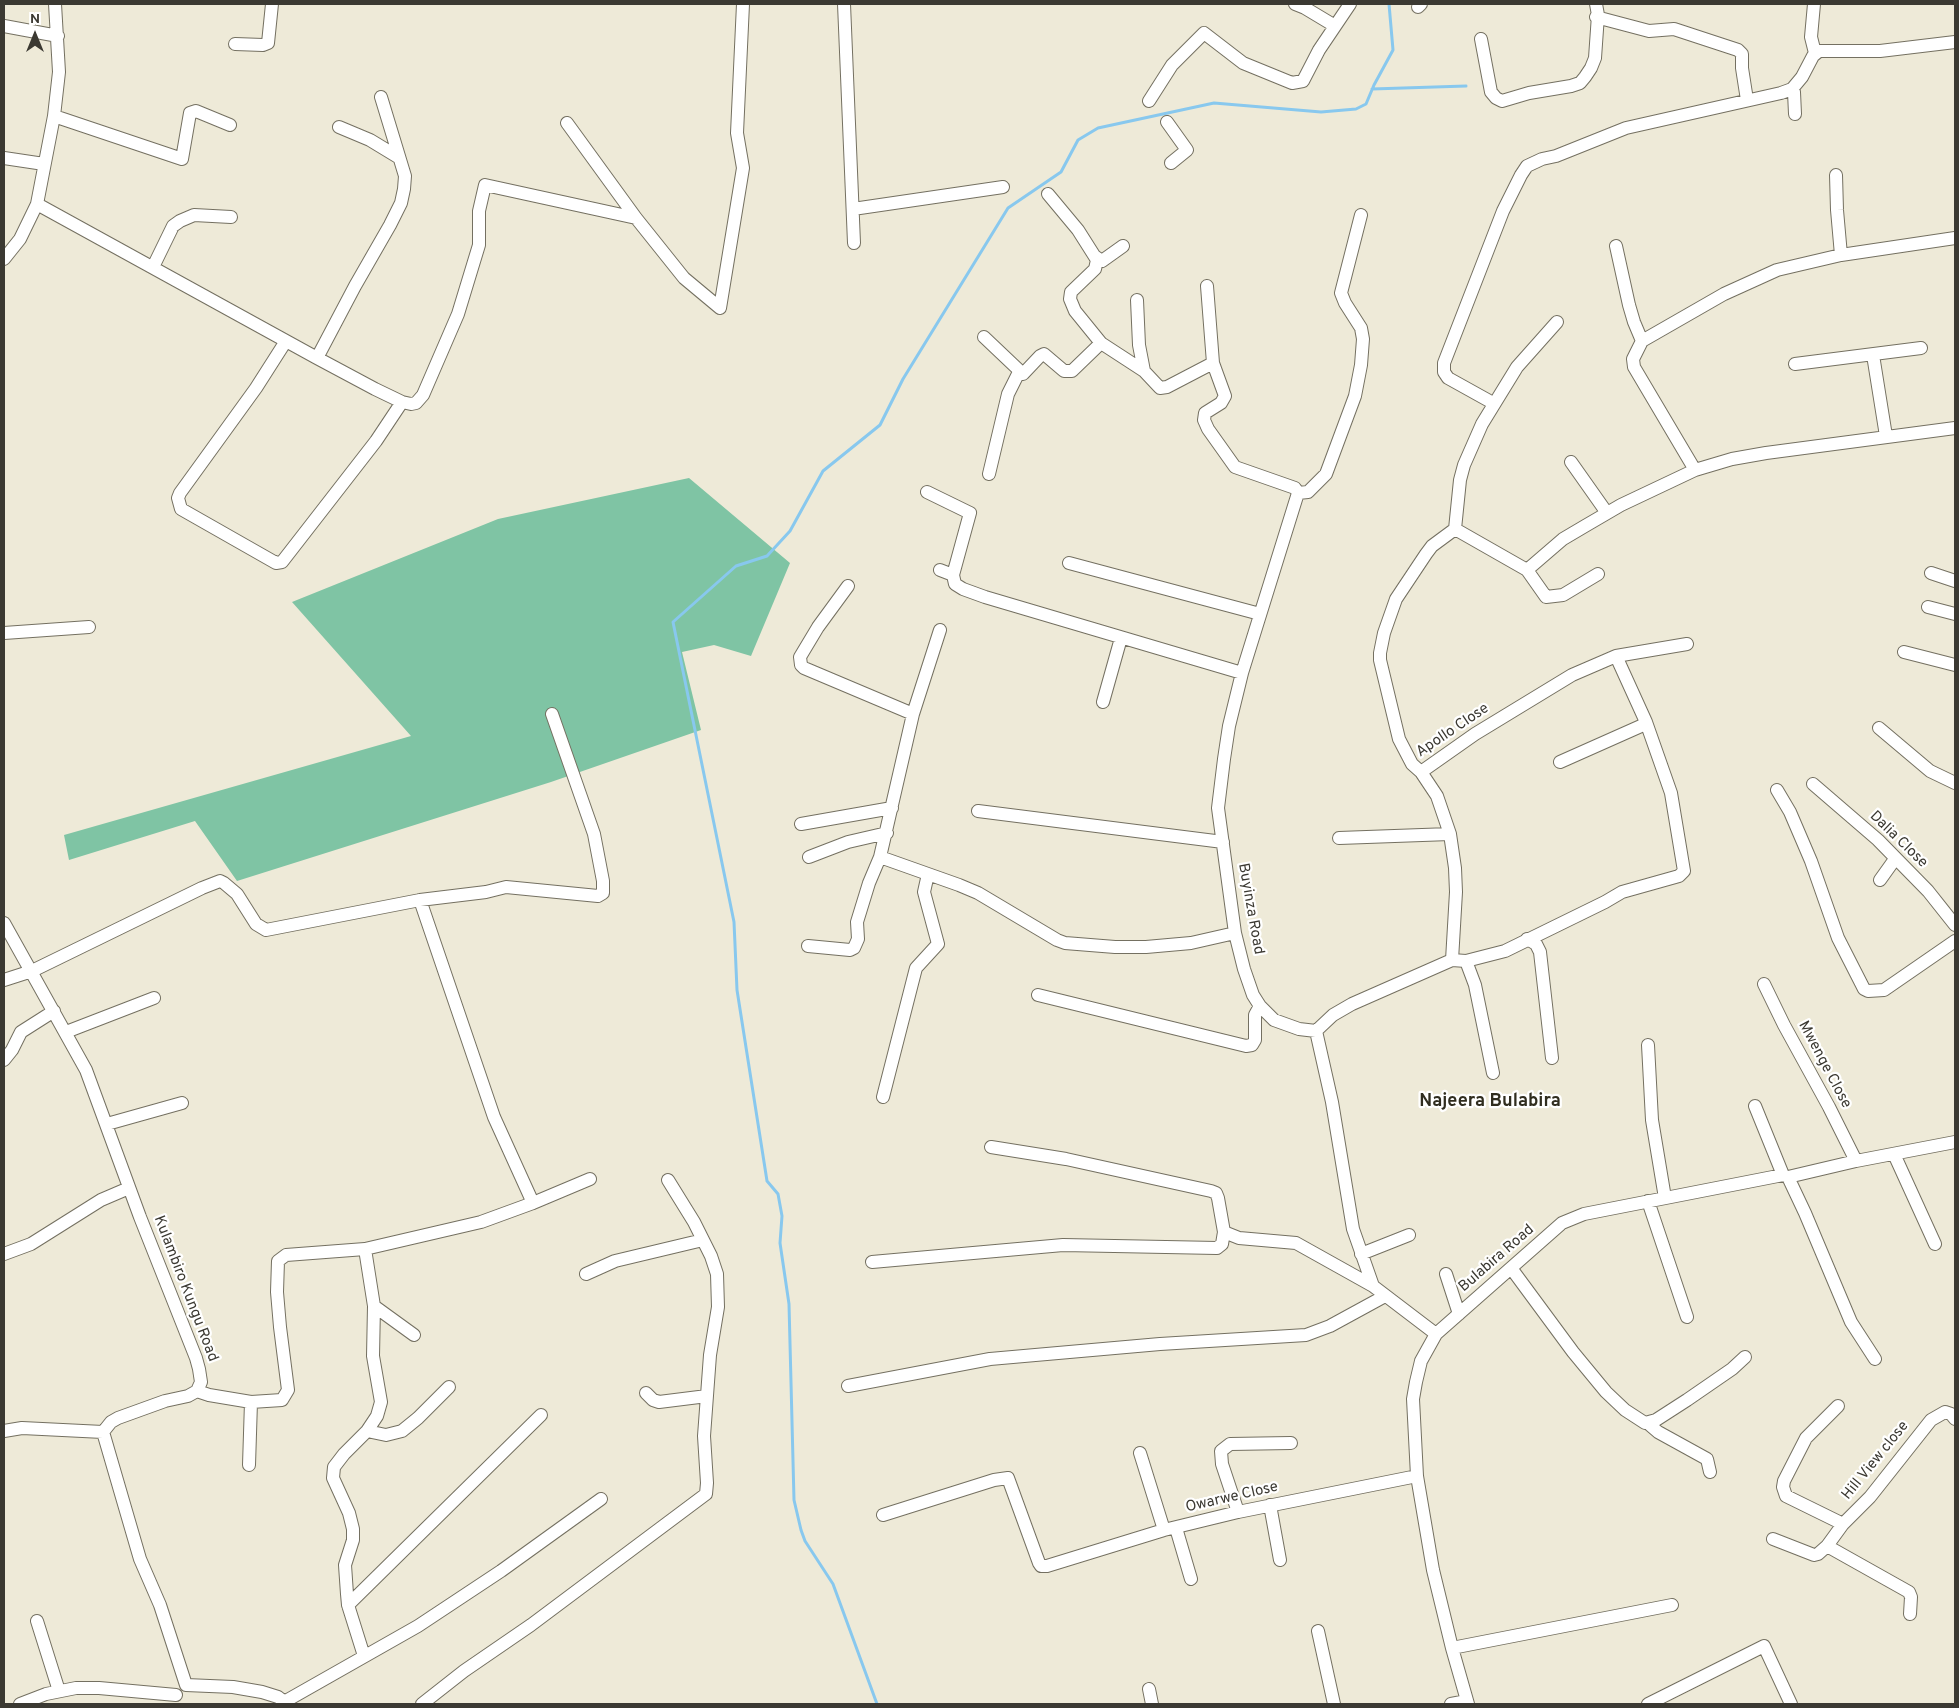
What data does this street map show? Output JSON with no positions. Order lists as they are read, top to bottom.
{
  "streets": {
    "street": [
      "Apollo Close",
      "Dalia Close",
      "Buyinza Road",
      "Mwenge Close",
      "Bulabira Road",
      "Kulambiro Kungu Road",
      "Hill View close",
      "Owarwe Close"
    ]
  },
  "crossings": [
    ["Mwenge Close", "Bulabira Road"],
    ["Bulabira Road", "Owarwe Close"]
  ],
  "districts": ["Najeera Bulabira"],
  "north": "top"
}
